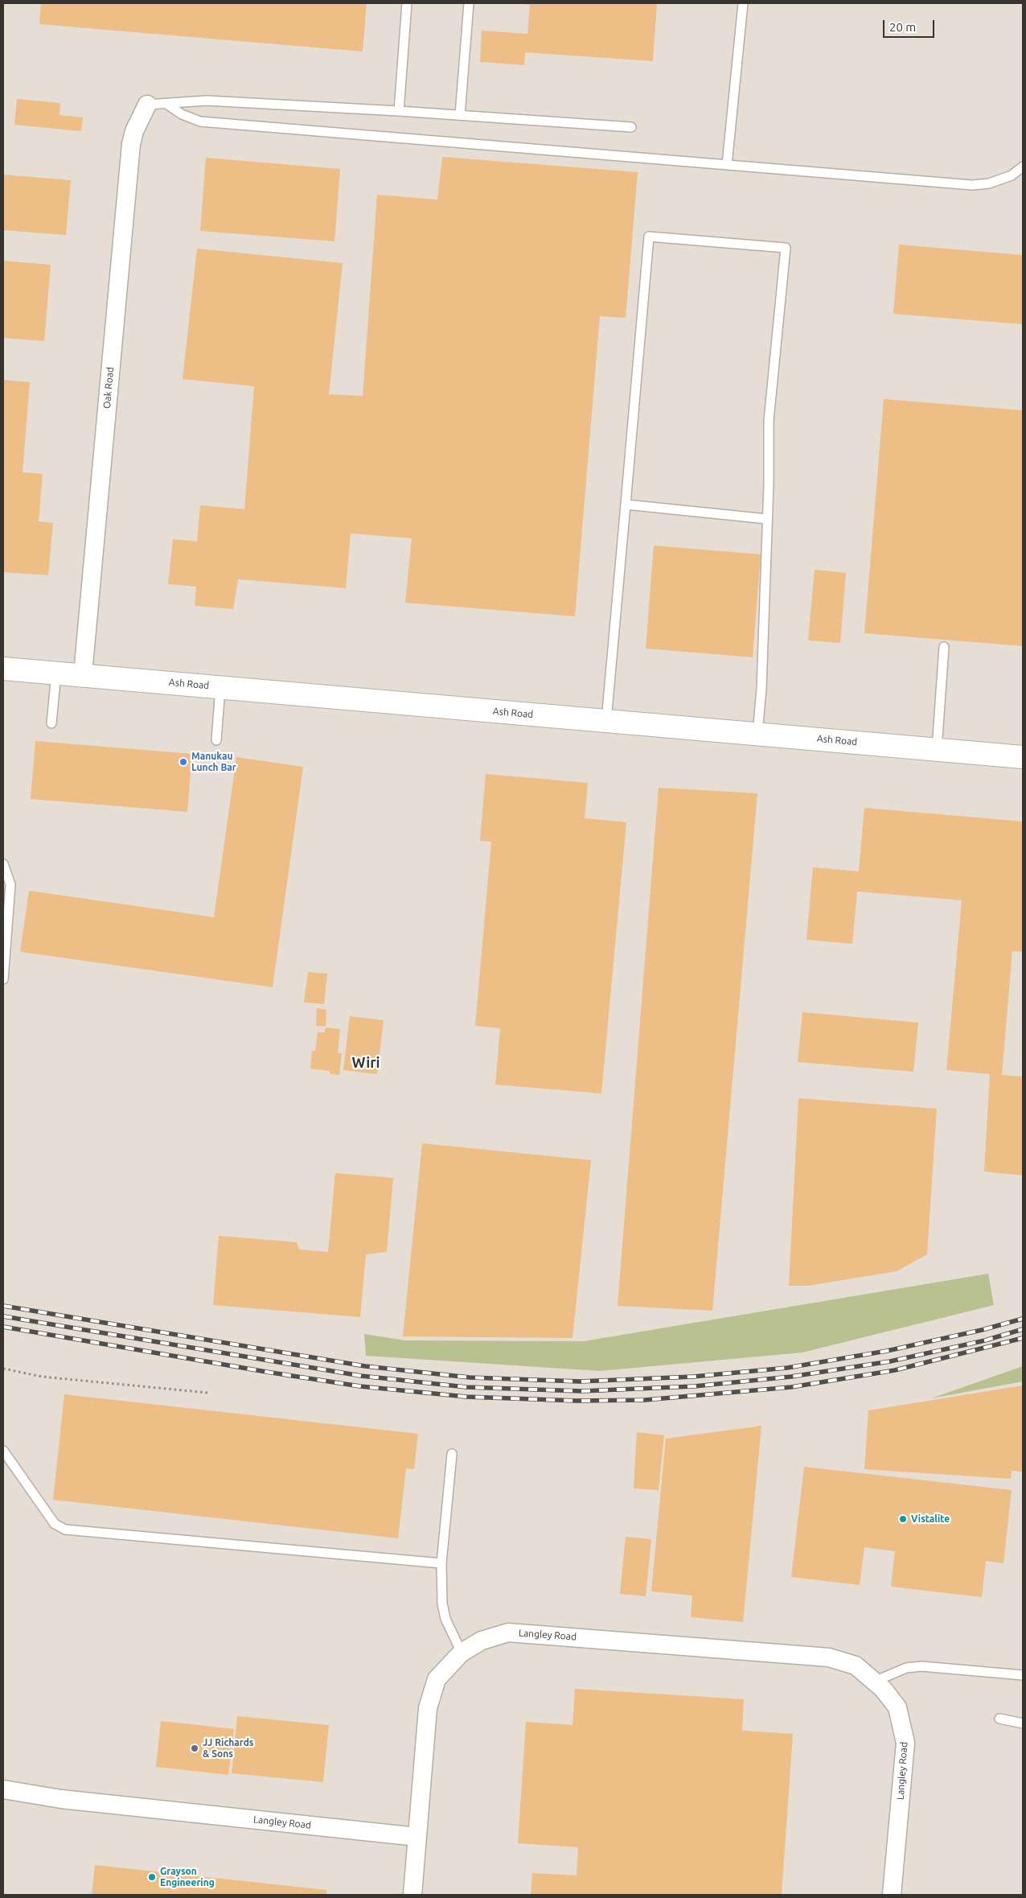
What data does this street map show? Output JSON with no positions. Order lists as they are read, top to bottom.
{
  "streets": {
    "main road": ["Ash Road"],
    "street": ["Oak Road", "Langley Road"]
  },
  "crossings": [
    ["Oak Road", "Ash Road"]
  ],
  "districts": ["Wiri"],
  "places": [
    "Manukau Lunch Bar",
    "Vistalite",
    "JJ Richards & Sons",
    "Grayson Engineering"
  ],
  "scale_bar": "20 m"
}
